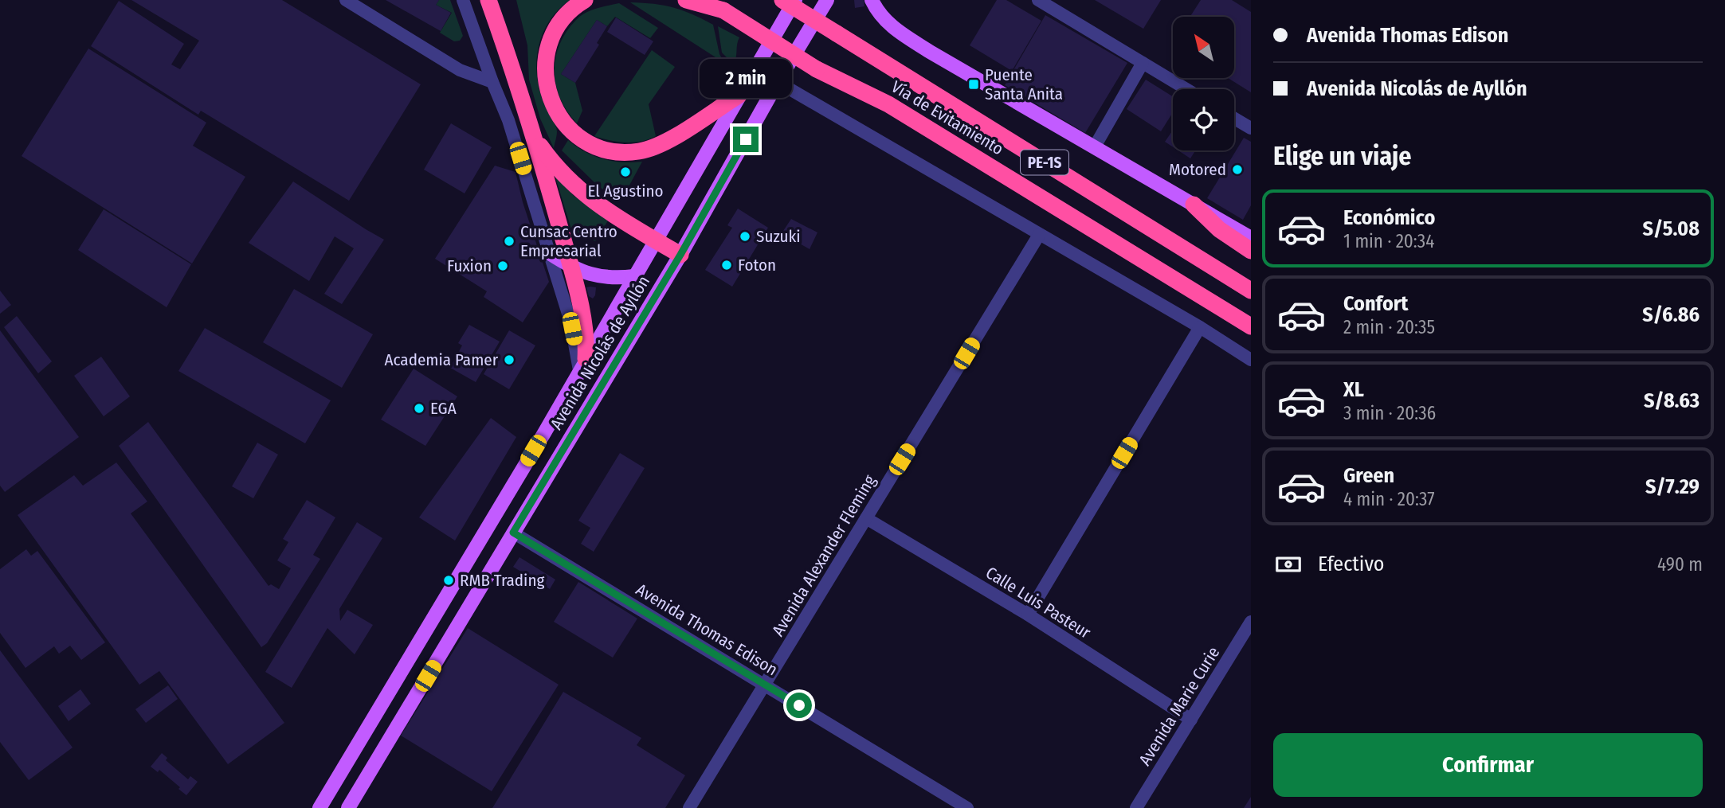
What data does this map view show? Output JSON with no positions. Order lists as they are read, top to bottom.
{
  "streets": {
    "highway": ["Vía de Evitamiento", "PE-1S"],
    "main road": ["Avenida Nicolás de Ayllón"],
    "street": [
      "Avenida Alexander Fleming",
      "Calle Luis Pasteur",
      "Avenida Thomas Edison",
      "Avenida Marie Curie"
    ]
  },
  "crossings": [
    ["Avenida Nicolás de Ayllón", "Avenida Thomas Edison"],
    ["Avenida Alexander Fleming", "Calle Luis Pasteur"],
    ["Avenida Alexander Fleming", "Avenida Thomas Edison"],
    ["Calle Luis Pasteur", "Avenida Marie Curie"]
  ],
  "places": {
    "transit": ["Puente Santa Anita"],
    "other": [
      "Motored",
      "El Agustino",
      "Suzuki",
      "Cunsac Centro Empresarial",
      "Foton",
      "Fuxion",
      "Academia Pamer",
      "EGA",
      "RMB Trading"
    ]
  },
  "north": "top left",
  "page": {
    "banner": ["Avenida Thomas Edison", "Avenida Nicolás de Ayllón"],
    "bubble": "2 min",
    "heading": "Elige un viaje",
    "list": [
      {
        "name": "Económico",
        "note": "1 min · 20:34",
        "value": "S/5.08"
      },
      {
        "name": "Confort",
        "note": "2 min · 20:35",
        "value": "S/6.86"
      },
      {
        "name": "XL",
        "note": "3 min · 20:36",
        "value": "S/8.63"
      },
      {
        "name": "Green",
        "note": "4 min · 20:37",
        "value": "S/7.29"
      }
    ],
    "pay": ["Efectivo", "490 m"],
    "buttons": "Confirmar"
  }
}
